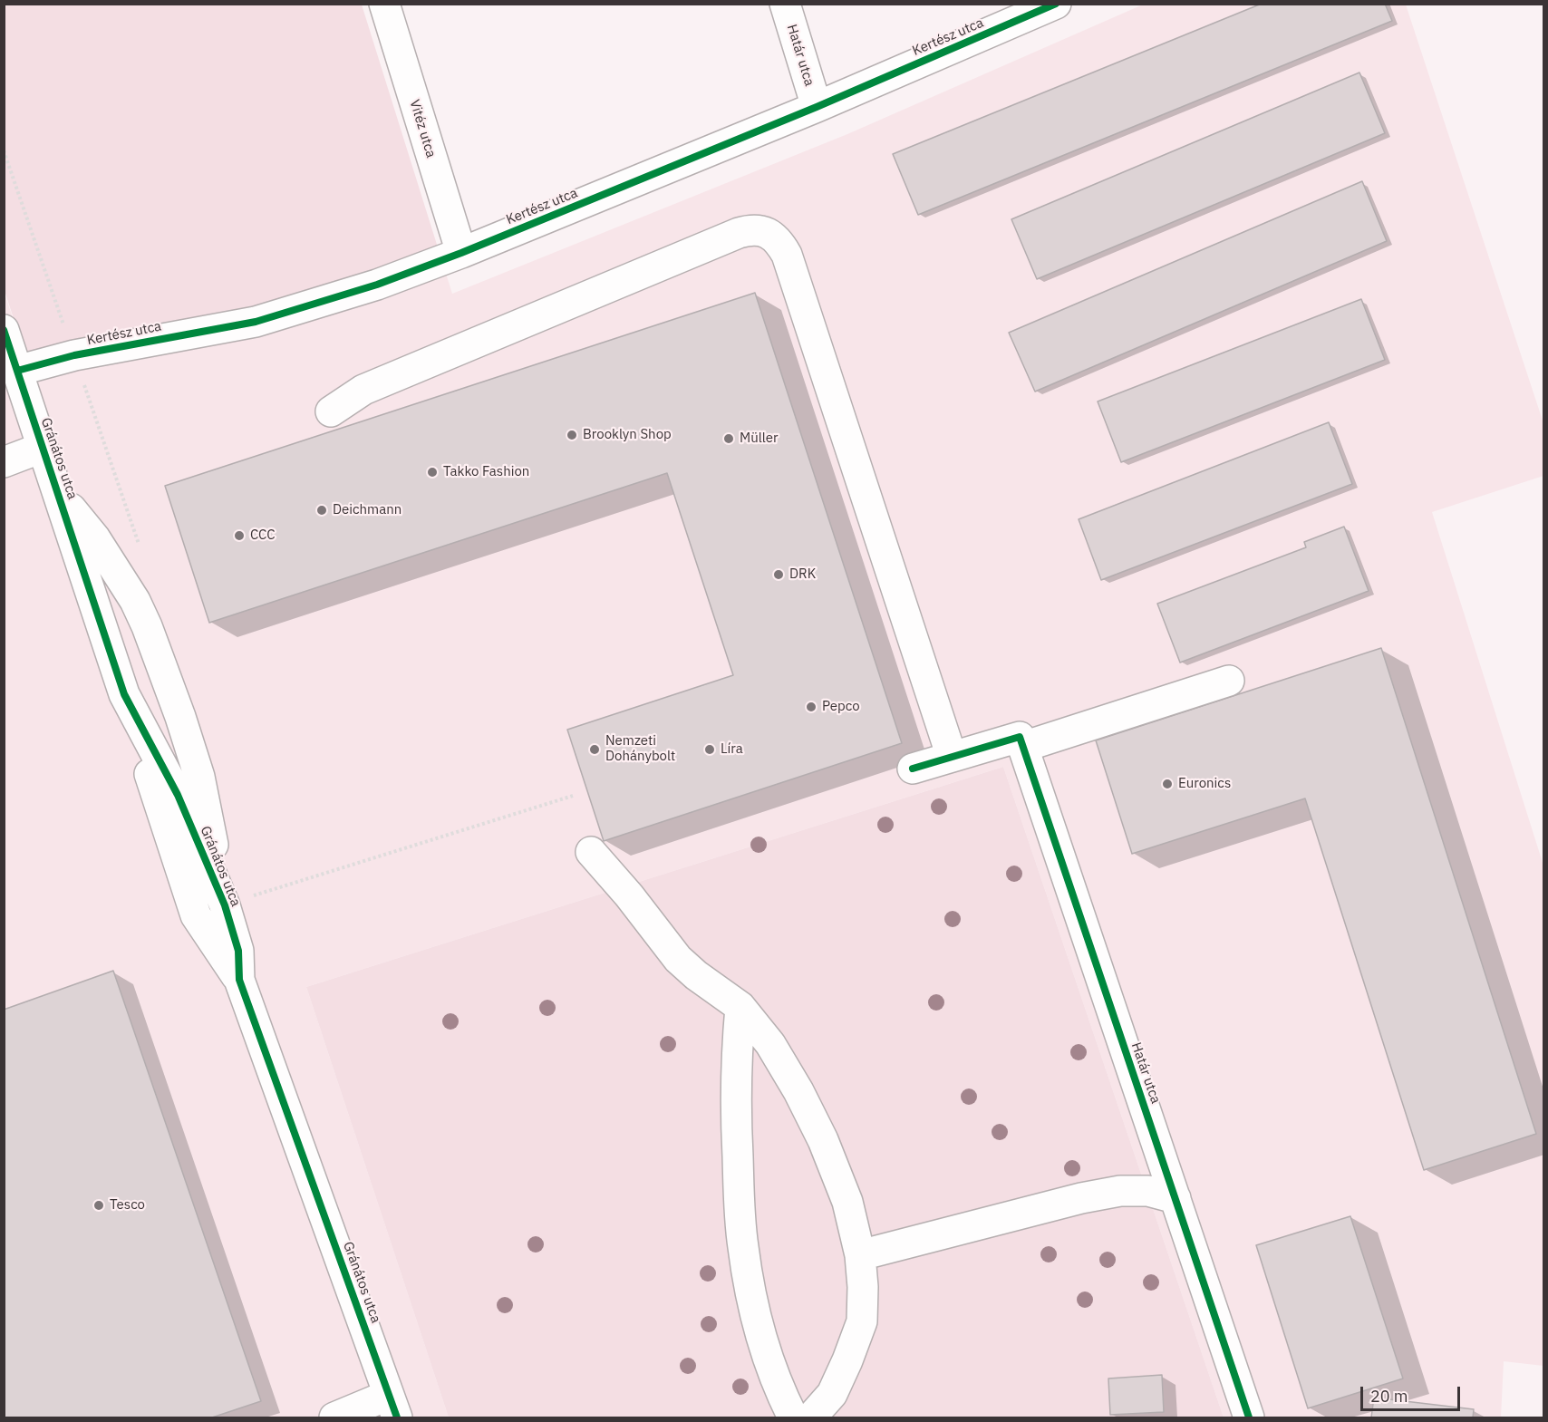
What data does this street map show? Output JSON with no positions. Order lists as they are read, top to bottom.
{
  "streets": {
    "street": [
      "Kertész utca",
      "Határ utca",
      "Vitéz utca",
      "Gránátos utca"
    ]
  },
  "crossings": [
    ["Kertész utca", "Határ utca"],
    ["Kertész utca", "Vitéz utca"],
    ["Kertész utca", "Gránátos utca"]
  ],
  "places": [
    "Brooklyn Shop",
    "Müller",
    "Takko Fashion",
    "Deichmann",
    "CCC",
    "DRK",
    "Pepco",
    "Nemzeti Dohánybolt",
    "Líra",
    "Euronics",
    "Tesco"
  ],
  "scale_bar": "20 m"
}
